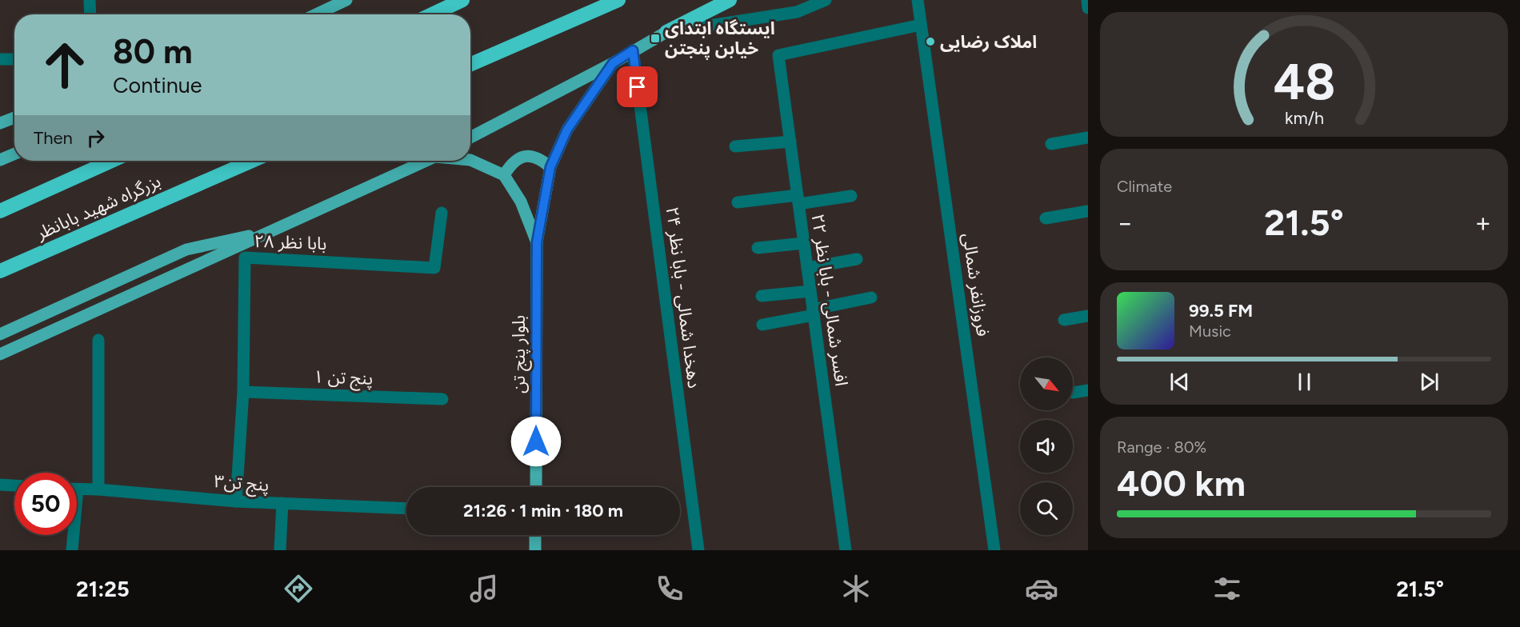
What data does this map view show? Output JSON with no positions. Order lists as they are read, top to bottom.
{
  "streets": {
    "highway": ["بزرگراه شهید بابانظر"],
    "main road": ["بلوار پنج تن"],
    "street": [
      "بابا نظر ۲۸",
      "فروزانفر شمالی",
      "دهخدا شمالی - بابا نظر ۲۴",
      "افسر شمالی - بابا نظر ۲۲",
      "پنج تن ۱",
      "پنج تن۳"
    ]
  },
  "crossings": [
    ["بابا نظر ۲۸", "پنج تن ۱"],
    ["بابا نظر ۲۸", "پنج تن۳"],
    ["فروزانفر شمالی", "افسر شمالی - بابا نظر ۲۲"]
  ],
  "places": {
    "transit": ["ایستگاه ابتدای خیابن پنجتن"],
    "other": ["املاک رضایی"]
  },
  "north": "bottom right",
  "page": {
    "turn": ["80 m", "Continue"],
    "then": "Then",
    "tile": [
      "Climate",
      ["Range · 80%", "400 km"]
    ],
    "heat": ["−", "21.5°", "+"],
    "song": ["99.5 FM", "Music"],
    "limit": "50",
    "trip": "21:26 · 1 min · 180 m",
    "tabs": ["21:25", "21.5°"],
    "gauge": ["48", "km/h"]
  }
}
